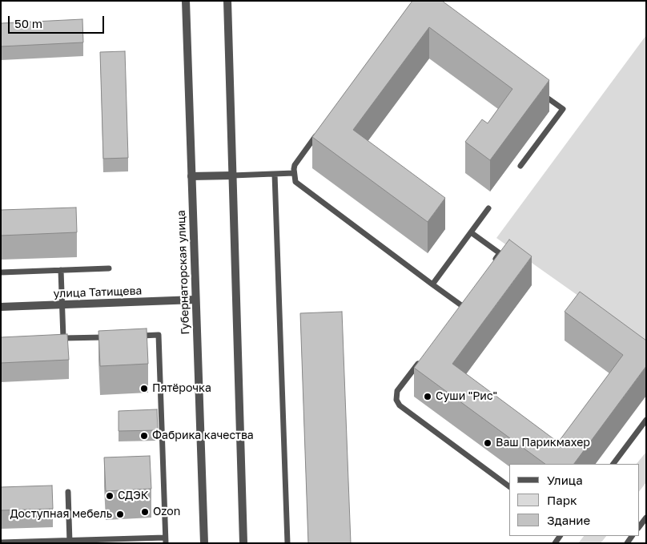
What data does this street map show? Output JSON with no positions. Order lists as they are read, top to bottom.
{
  "streets": {
    "street": ["Губернаторская улица", "улица Татищева"]
  },
  "crossings": [
    ["Губернаторская улица", "улица Татищева"]
  ],
  "places": [
    "Пятёрочка",
    "Суши \"Рис\"",
    "Фабрика качества",
    "Ваш Парикмахер",
    "СДЭК",
    "Ozon",
    "Доступная мебель"
  ],
  "legend": ["Улица", "Парк", "Здание"],
  "scale_bar": "50 m"
}
